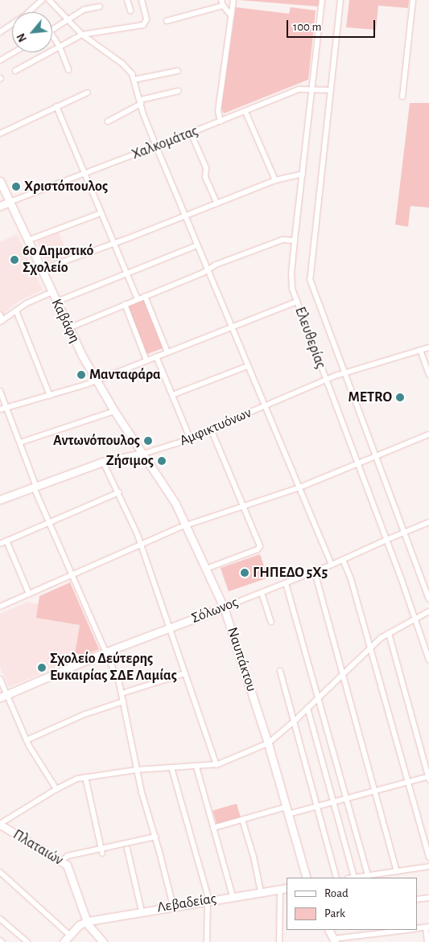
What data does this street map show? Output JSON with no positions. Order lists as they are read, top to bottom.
{
  "streets": {
    "street": [
      "Χαλκομάτας",
      "Καβάφη",
      "Ελευθερίας",
      "Αμφικτυόνων",
      "Σόλωνος",
      "Ναυπάκτου",
      "Πλαταιών",
      "Λεβαδείας"
    ]
  },
  "crossings": [
    ["Χαλκομάτας", "Καβάφη"],
    ["Χαλκομάτας", "Ελευθερίας"],
    ["Καβάφη", "Αμφικτυόνων"],
    ["Καβάφη", "Ναυπάκτου"],
    ["Ελευθερίας", "Αμφικτυόνων"],
    ["Ελευθερίας", "Σόλωνος"],
    ["Αμφικτυόνων", "Ναυπάκτου"],
    ["Σόλωνος", "Ναυπάκτου"],
    ["Πλαταιών", "Λεβαδείας"]
  ],
  "places": [
    "Χριστόπουλος",
    "6ο Δημοτικό Σχολείο",
    "Μανταφάρα",
    "METRO",
    "Αντωνόπουλος",
    "Ζήσιμος",
    "ΓΗΠΕΔΟ 5X5",
    "Σχολείο Δεύτερης Ευκαιρίας ΣΔΕ Λαμίας"
  ],
  "legend": ["Road", "Park"],
  "scale_bar": "100 m",
  "north": "bottom left"
}
